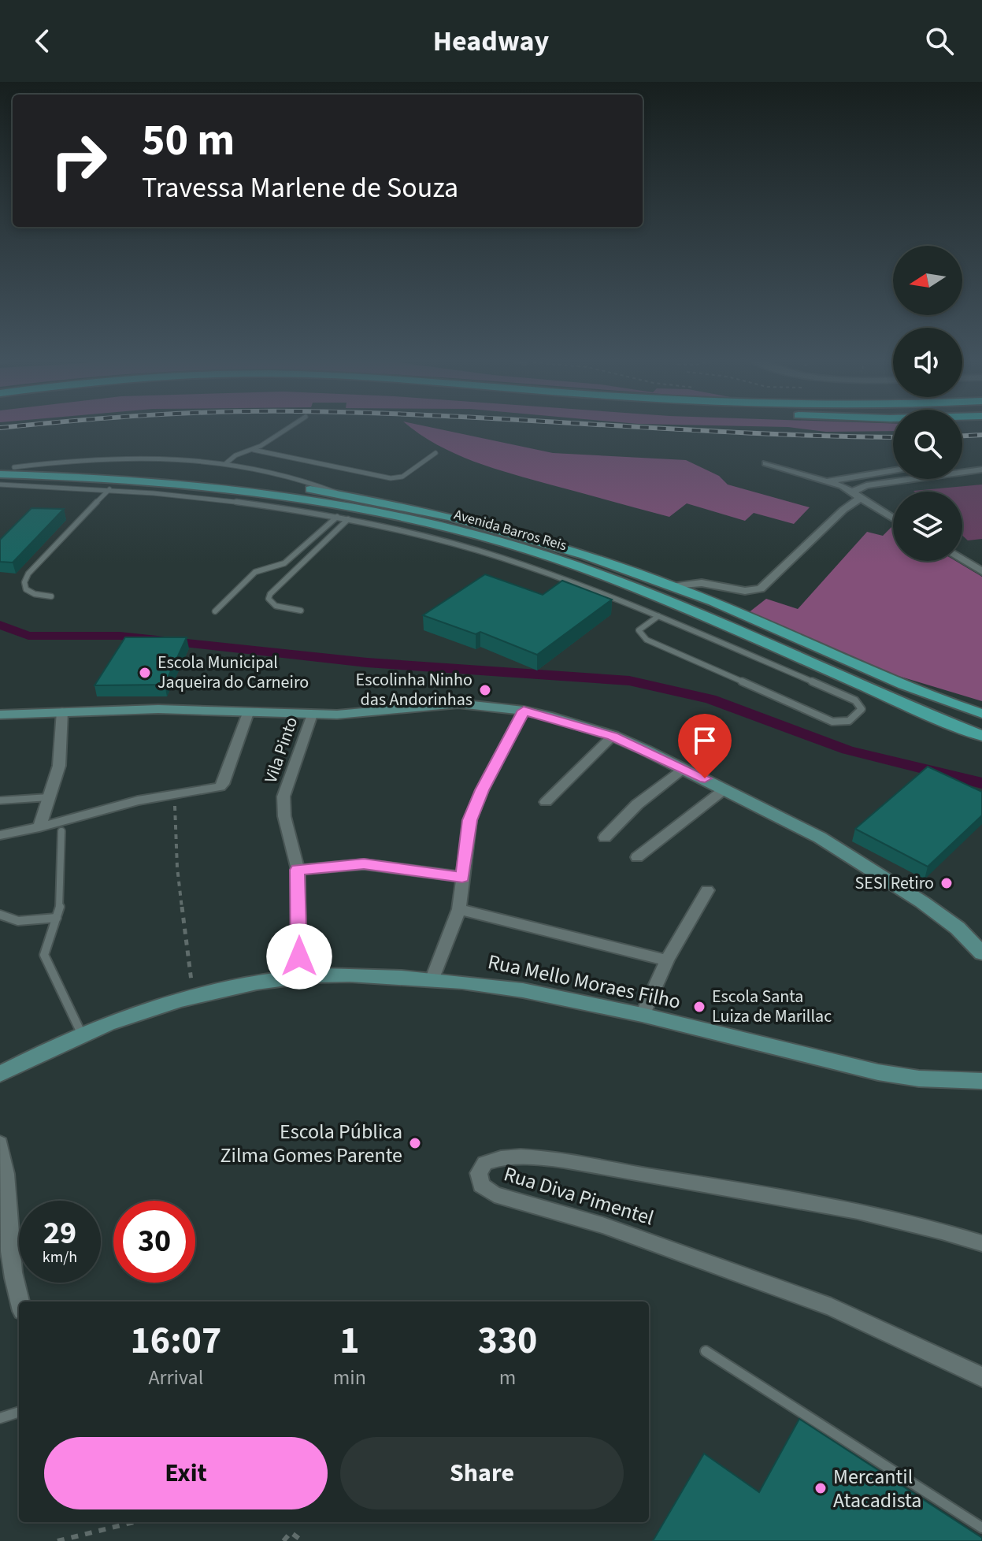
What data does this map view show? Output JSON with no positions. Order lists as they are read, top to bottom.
{
  "streets": {
    "main road": ["Avenida Barros Reis"],
    "street": ["Vila Pinto", "Rua Mello Moraes Filho", "Rua Diva Pimentel"]
  },
  "places": [
    "Escola Municipal Jaqueira do Carneiro",
    "Escolinha Ninho das Andorinhas",
    "SESI Retiro",
    "Escola Santa Luiza de Marillac",
    "Escola Pública Zilma Gomes Parente",
    "Mercantil Atacadista"
  ],
  "north": "left",
  "page": {
    "header": "Headway",
    "turn": ["50 m", "Travessa Marlene de Souza"],
    "speed": "29 km/h",
    "limit": "30",
    "eta": [
      "16:07",
      "Arrival",
      "1",
      "min",
      "330",
      "m"
    ],
    "buttons": ["Exit", "Share"]
  }
}
